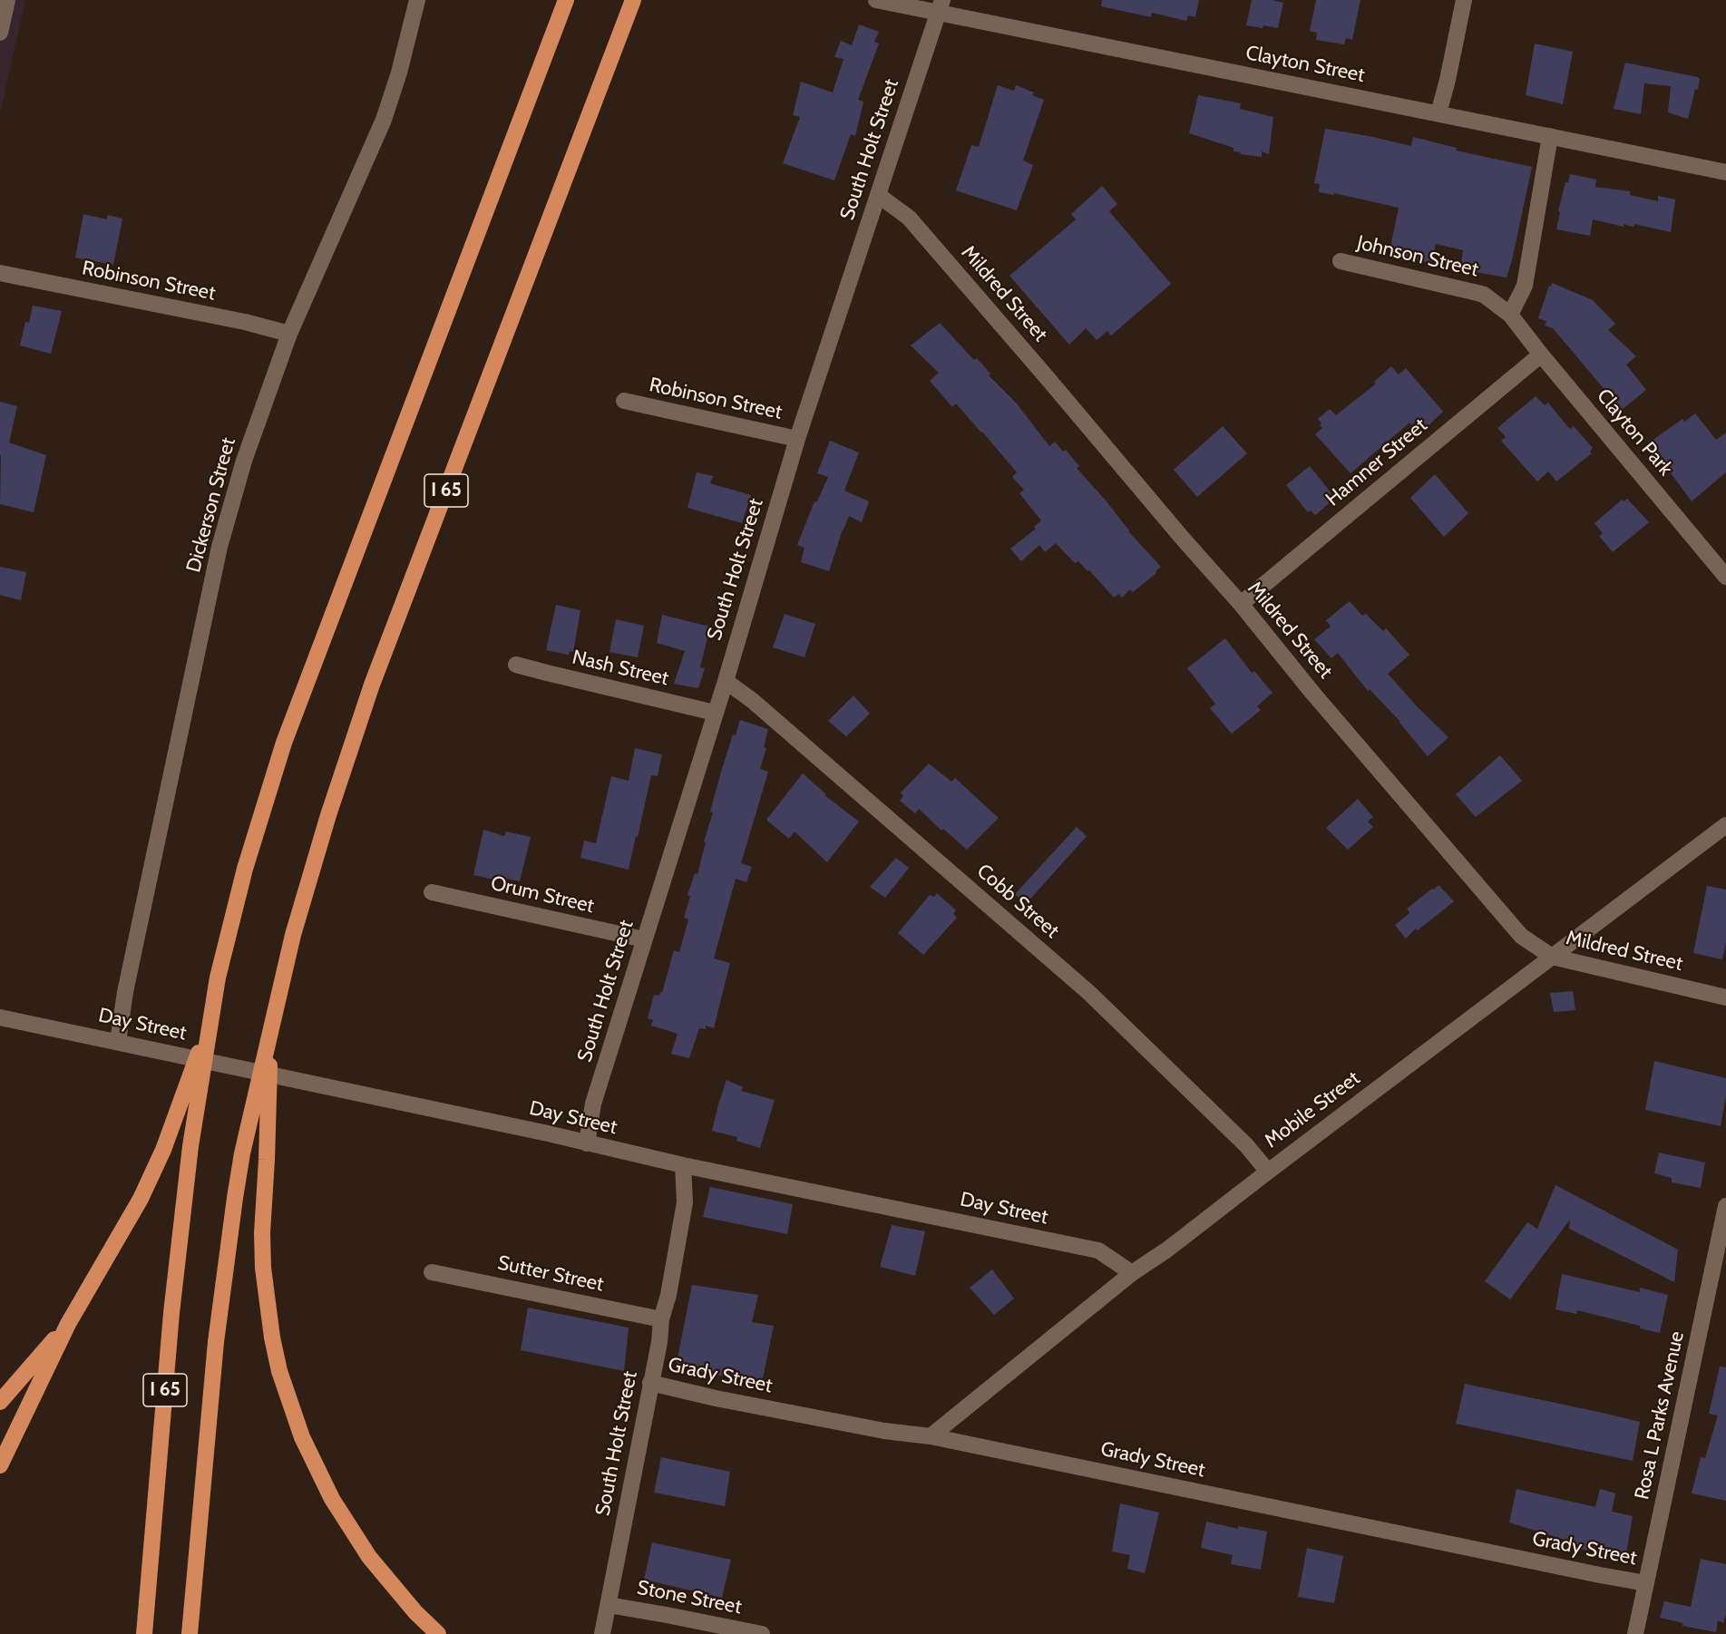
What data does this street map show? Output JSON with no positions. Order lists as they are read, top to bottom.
{
  "streets": {
    "highway": ["I 65"],
    "street": [
      "Clayton Street",
      "South Holt Street",
      "Johnson Street",
      "Robinson Street",
      "Mildred Street",
      "Clayton Park",
      "Hamner Street",
      "Dickerson Street",
      "Nash Street",
      "Orum Street",
      "Cobb Street",
      "Day Street",
      "Mobile Street",
      "Sutter Street",
      "Grady Street",
      "Rosa L Parks Avenue",
      "Stone Street"
    ]
  },
  "crossings": [
    ["Clayton Street", "South Holt Street"],
    ["South Holt Street", "Robinson Street"],
    ["South Holt Street", "Mildred Street"],
    ["South Holt Street", "Nash Street"],
    ["South Holt Street", "Orum Street"],
    ["South Holt Street", "Cobb Street"],
    ["South Holt Street", "Day Street"],
    ["South Holt Street", "Sutter Street"],
    ["South Holt Street", "Grady Street"],
    ["South Holt Street", "Stone Street"],
    ["Johnson Street", "Clayton Park"],
    ["Robinson Street", "Dickerson Street"],
    ["Mildred Street", "Hamner Street"],
    ["Mildred Street", "Mobile Street"],
    ["Clayton Park", "Hamner Street"],
    ["Dickerson Street", "Day Street"],
    ["Cobb Street", "Mobile Street"],
    ["Day Street", "Mobile Street"],
    ["Mobile Street", "Grady Street"],
    ["Grady Street", "Rosa L Parks Avenue"]
  ]
}
